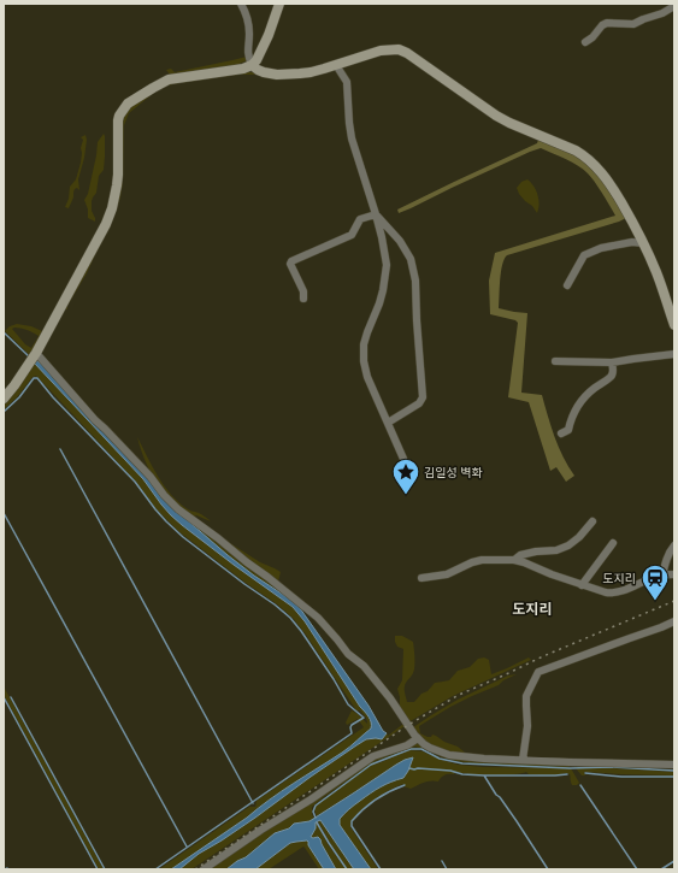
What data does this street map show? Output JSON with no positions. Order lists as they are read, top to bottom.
{
  "districts": ["도지리"],
  "places": {
    "place": ["김일성 벽화"],
    "station": ["도지리"]
  }
}
